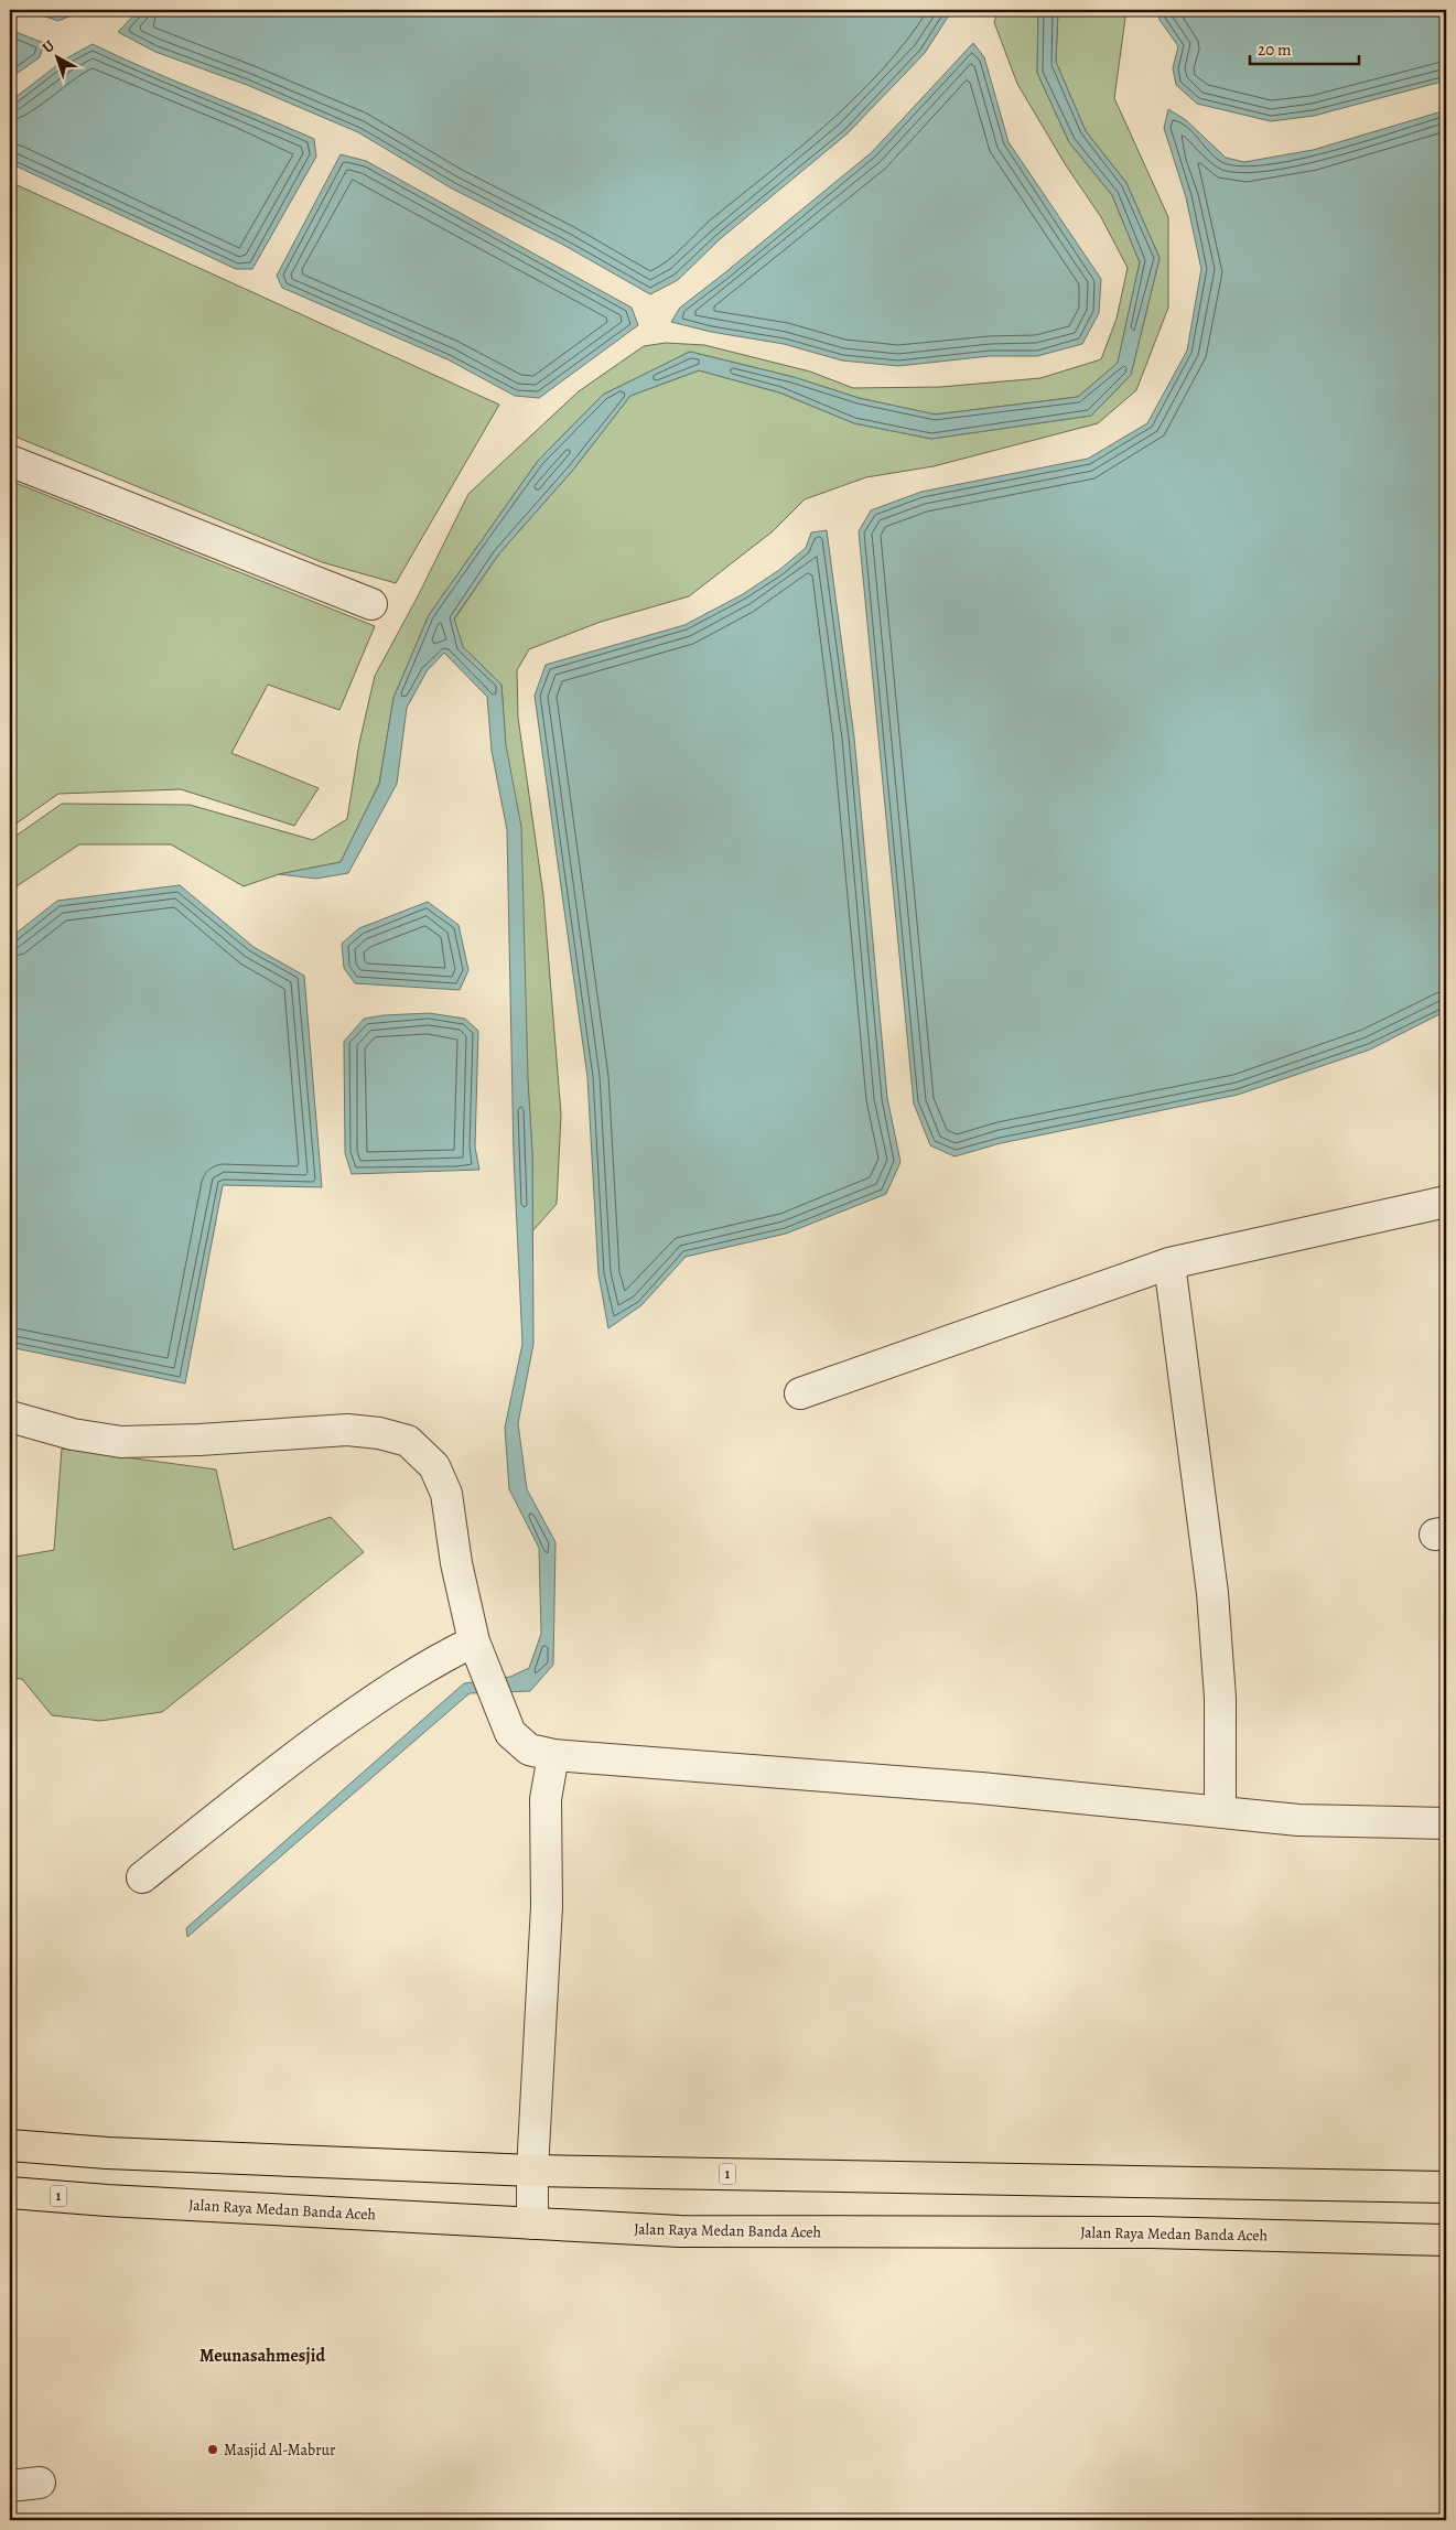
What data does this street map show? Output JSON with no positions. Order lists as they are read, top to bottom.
{
  "streets": {
    "highway": ["1", "Jalan Raya Medan Banda Aceh"]
  },
  "districts": ["Meunasahmesjid"],
  "places": ["Masjid Al-Mabrur"],
  "scale_bar": "20 m",
  "north": "top left"
}
